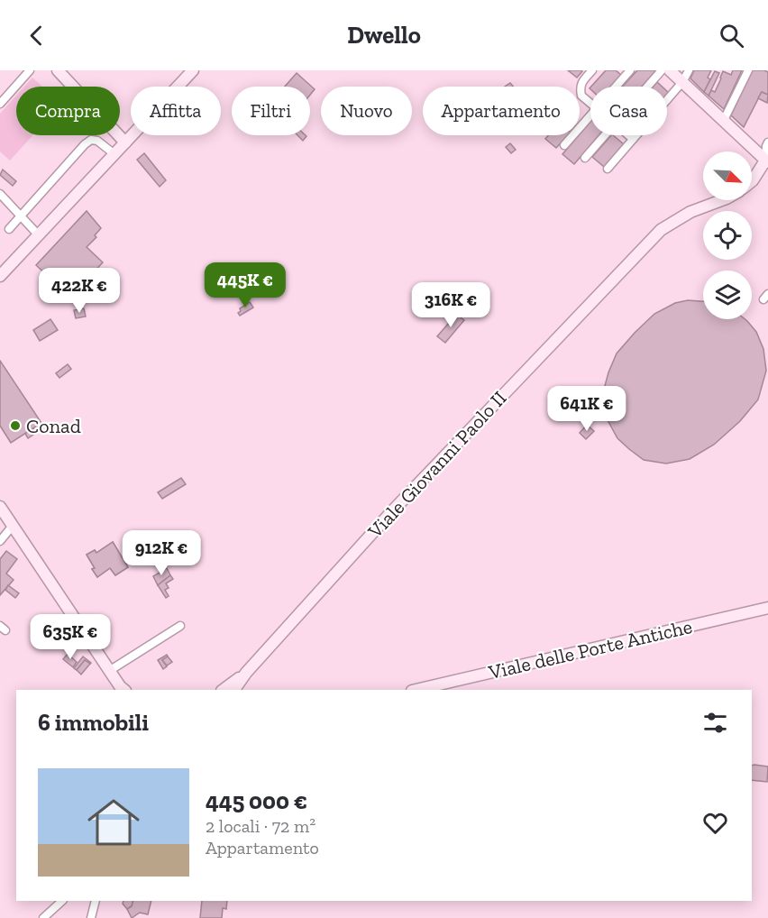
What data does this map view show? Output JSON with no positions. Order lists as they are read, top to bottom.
{
  "streets": {
    "main road": ["Viale Giovanni Paolo II", "Viale delle Porte Antiche"]
  },
  "places": ["Conad"],
  "north": "bottom right",
  "page": {
    "header": "Dwello",
    "chip": [
      "Compra",
      "Affitta",
      "Filtri",
      "Nuovo",
      "Appartamento",
      "Casa"
    ],
    "price": [
      "445K €",
      "422K €",
      "316K €",
      "641K €",
      "912K €",
      "635K €"
    ],
    "heading": "6 immobili",
    "list": [
      {
        "name": "445 000 €",
        "note": "2 locali · 72 m² · Appartamento"
      }
    ]
  }
}
